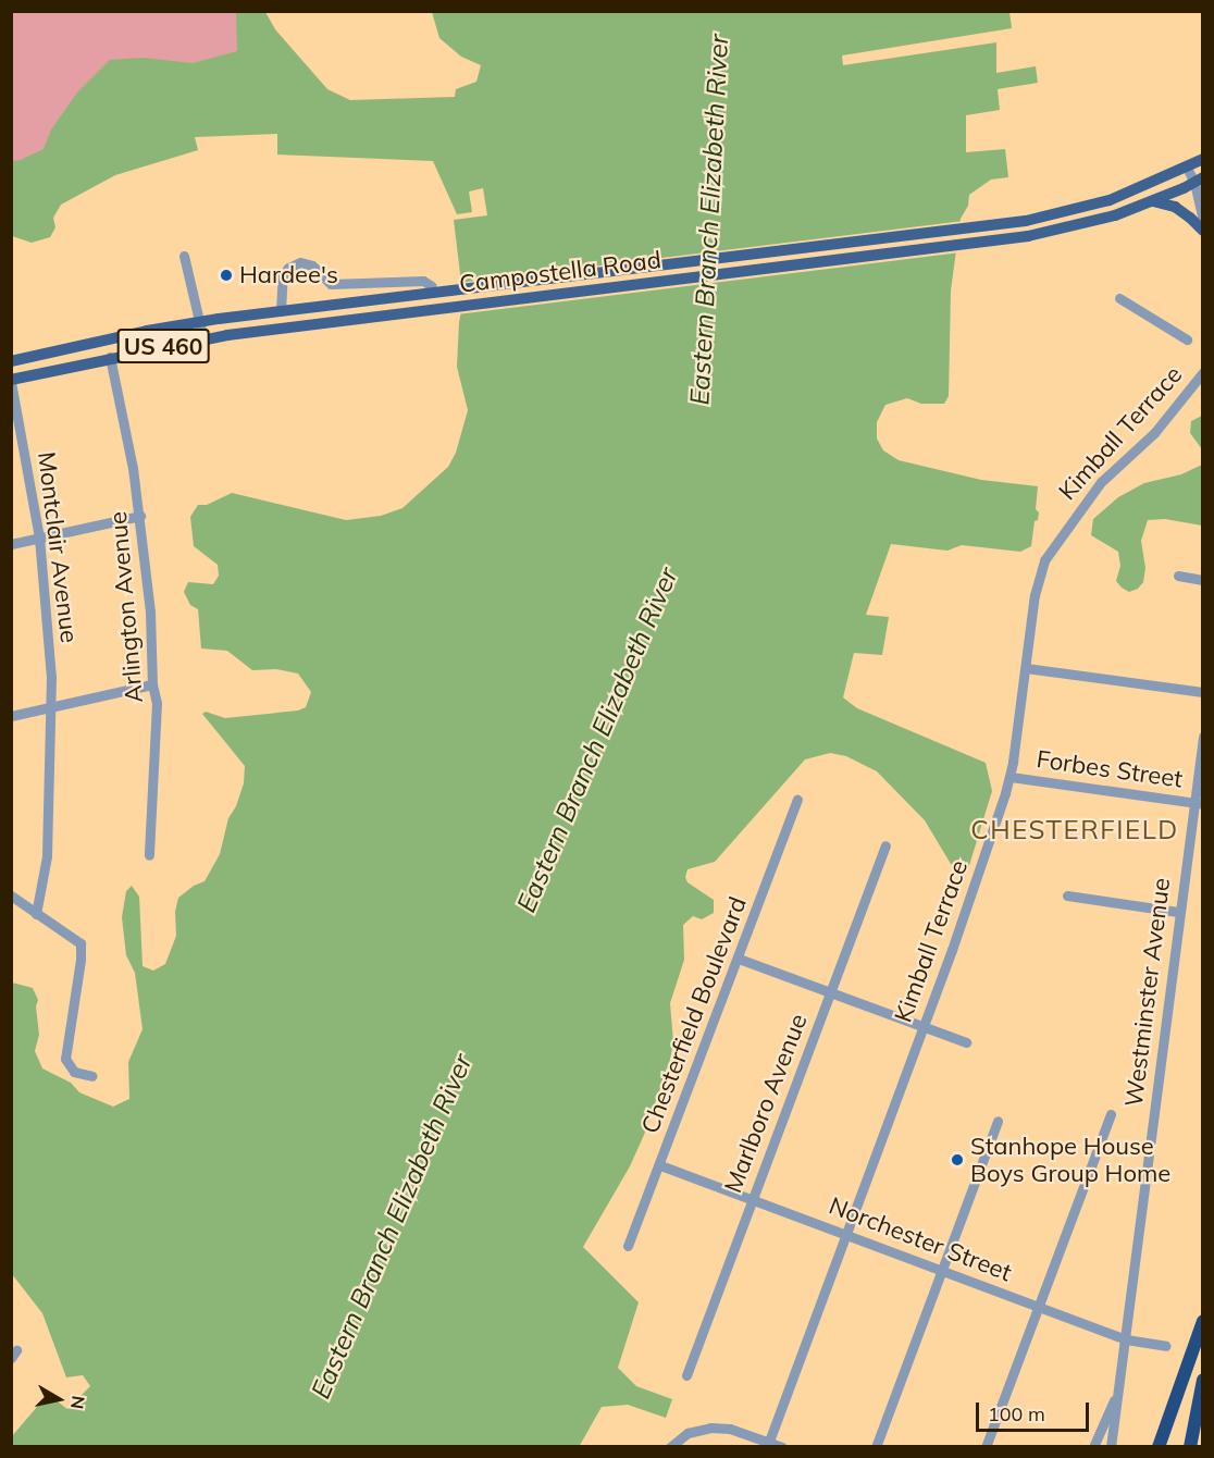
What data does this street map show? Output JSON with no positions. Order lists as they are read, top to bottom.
{
  "streets": {
    "main road": ["Campostella Road", "US 460"],
    "street": [
      "Kimball Terrace",
      "Montclair Avenue",
      "Arlington Avenue",
      "Forbes Street",
      "Westminster Avenue",
      "Chesterfield Boulevard",
      "Marlboro Avenue",
      "Norchester Street"
    ]
  },
  "crossings": [
    ["Campostella Road", "US 460"],
    ["Campostella Road", "Montclair Avenue"],
    ["Campostella Road", "Arlington Avenue"],
    ["Kimball Terrace", "Forbes Street"],
    ["Kimball Terrace", "Norchester Street"],
    ["Forbes Street", "Westminster Avenue"],
    ["Westminster Avenue", "Norchester Street"],
    ["Chesterfield Boulevard", "Norchester Street"],
    ["Marlboro Avenue", "Norchester Street"]
  ],
  "districts": ["CHESTERFIELD"],
  "water": ["Eastern Branch Elizabeth River"],
  "places": ["Hardee's", "Stanhope House Boys Group Home"],
  "scale_bar": "100 m",
  "north": "right"
}
